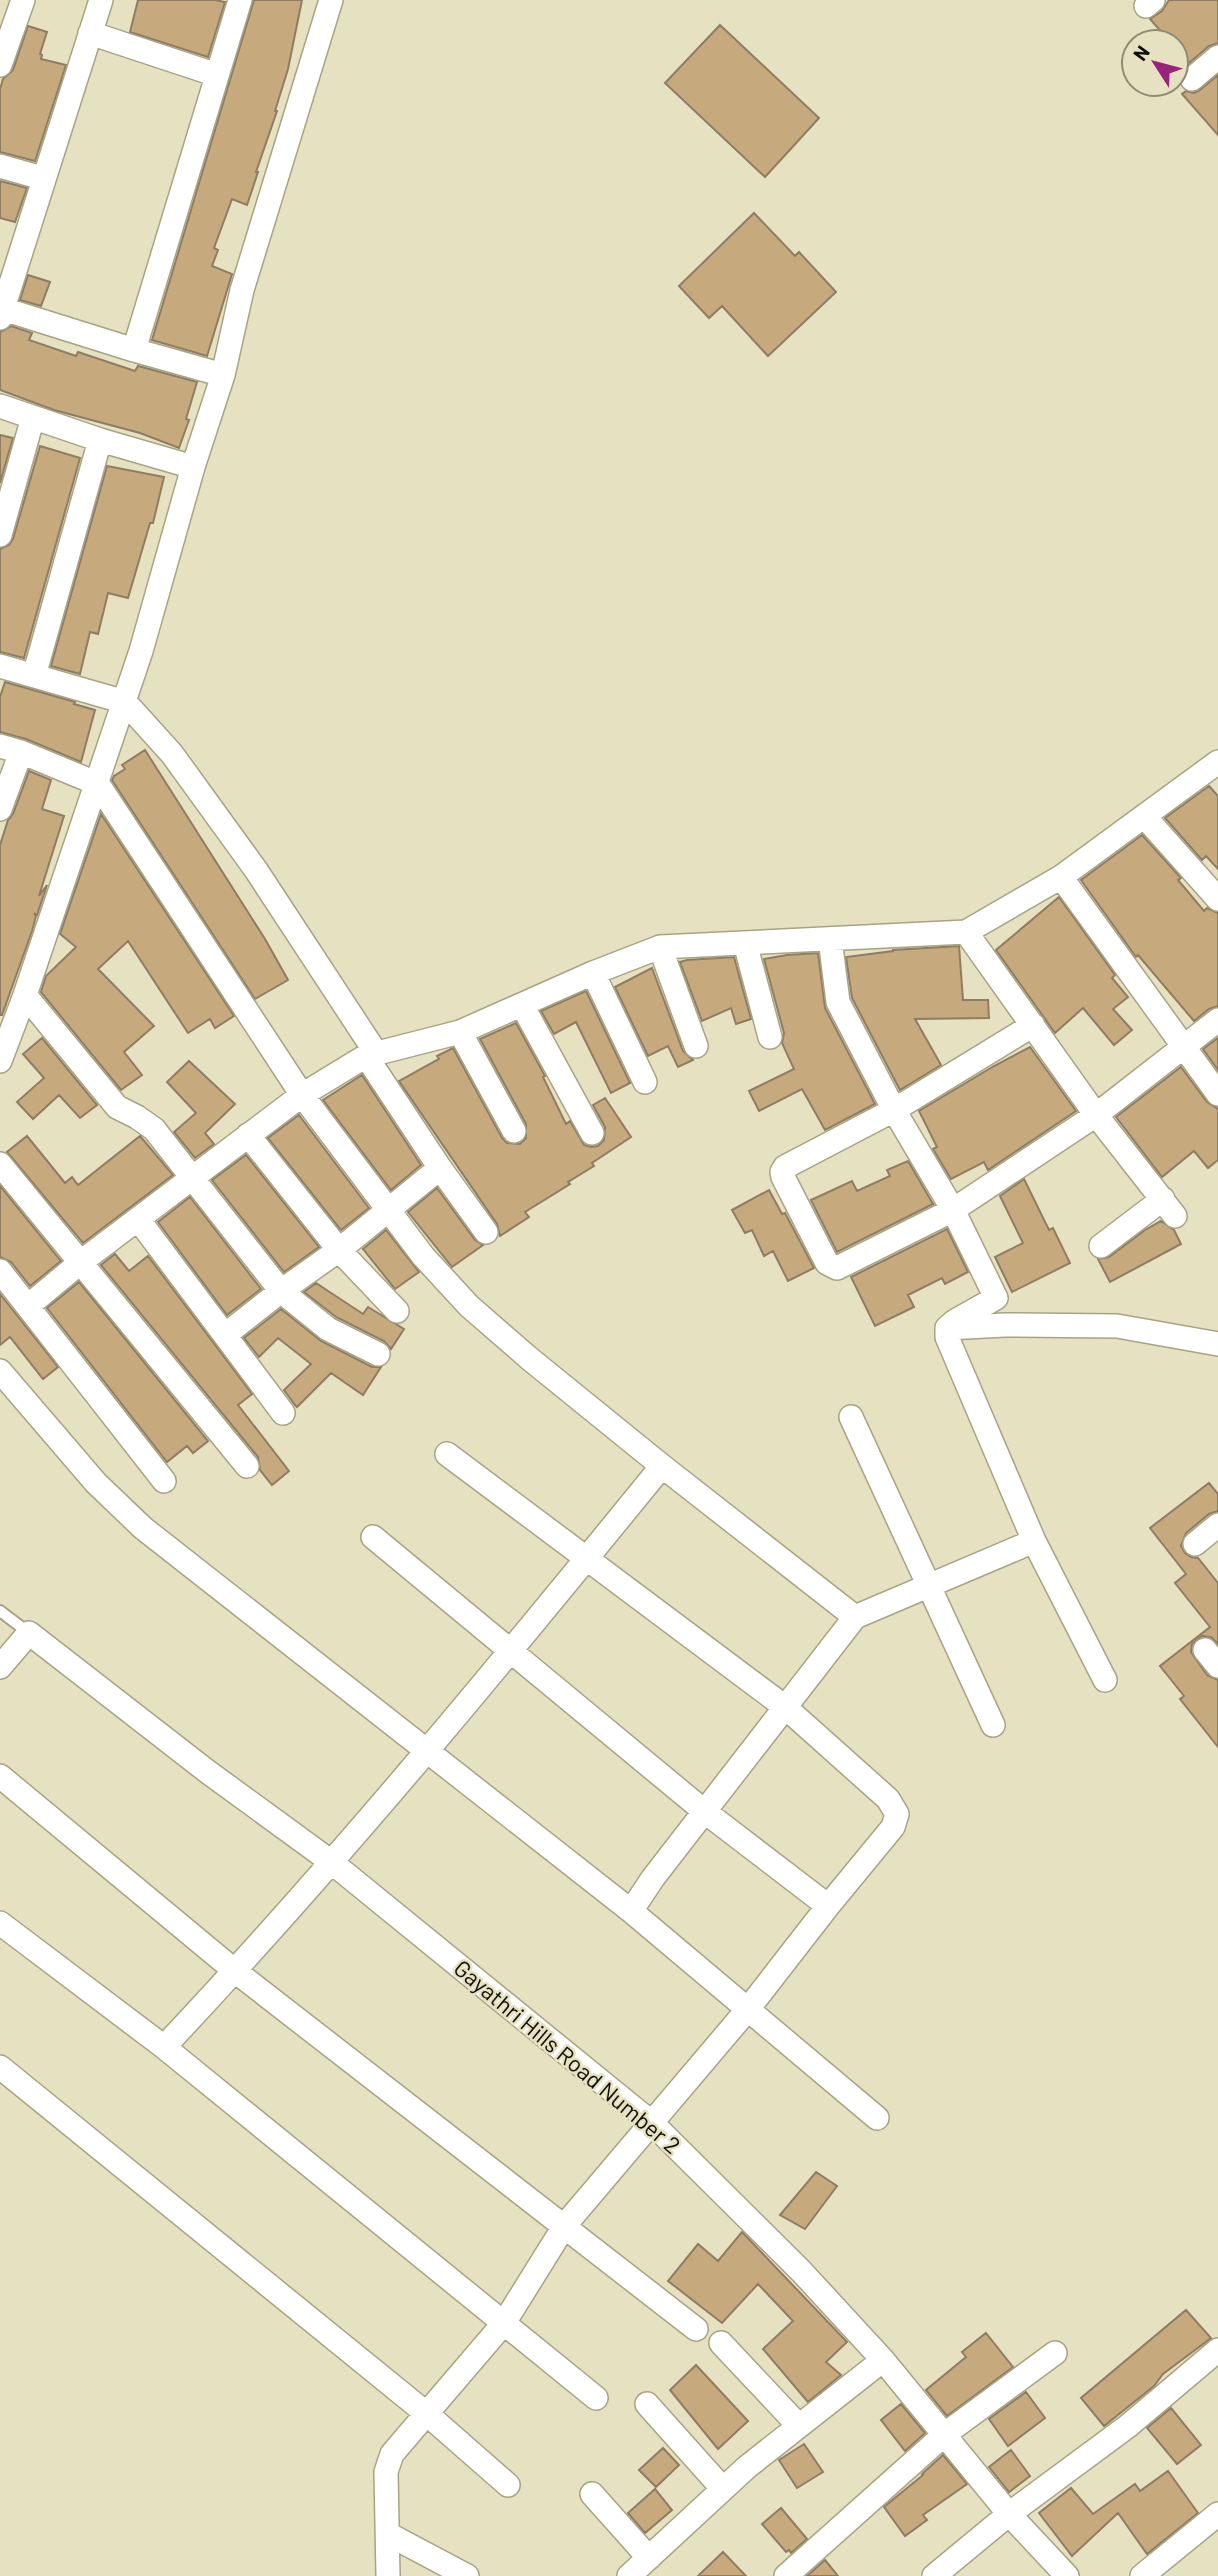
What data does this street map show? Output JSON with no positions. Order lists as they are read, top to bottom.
{
  "streets": {
    "street": ["Gayathri Hills Road Number 2"]
  },
  "north": "top left"
}
